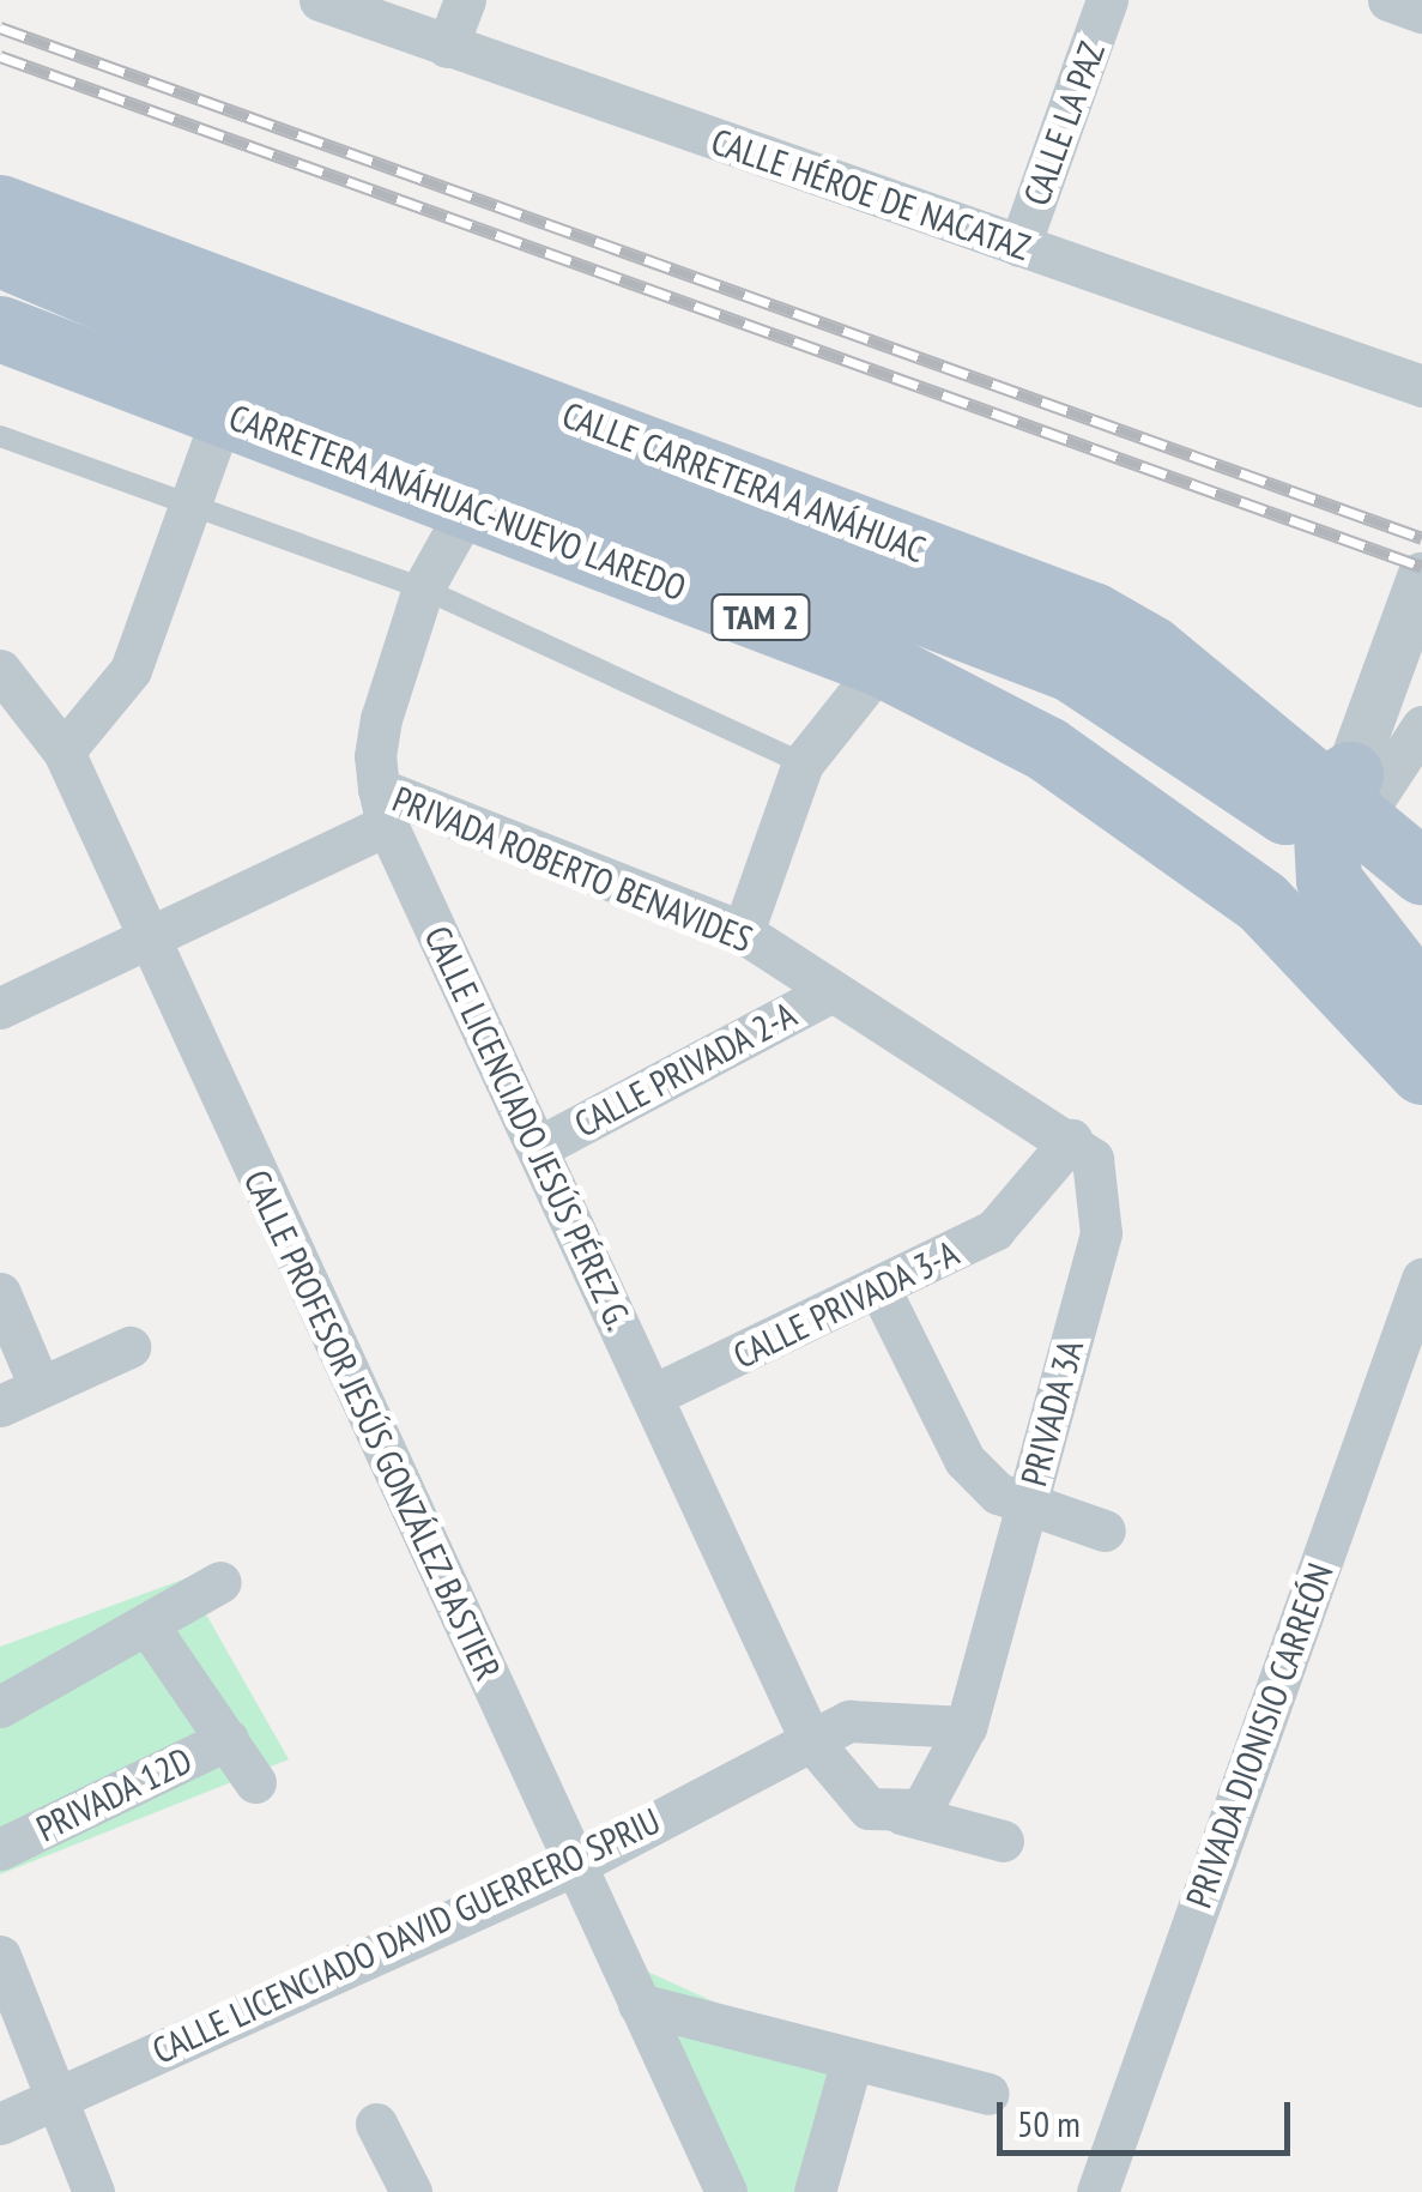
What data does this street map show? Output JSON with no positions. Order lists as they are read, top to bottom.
{
  "streets": {
    "main road": ["CALLE CARRETERA A ANÁHUAC", "CARRETERA ANÁHUAC-NUEVO LAREDO", "TAM 2"],
    "street": [
      "CALLE LA PAZ",
      "CALLE HÉROE DE NACATAZ",
      "PRIVADA ROBERTO BENAVIDES",
      "CALLE PRIVADA 2-A",
      "CALLE LICENCIADO JESÚS PÉREZ G.",
      "CALLE PRIVADA 3-A",
      "PRIVADA 3A",
      "CALLE PROFESOR JESÚS GONZÁLEZ BASTIER",
      "PRIVADA DIONISIO CARREÓN",
      "PRIVADA 12D",
      "CALLE LICENCIADO DAVID GUERRERO SPRIU"
    ]
  },
  "crossings": [
    ["CALLE LA PAZ", "CALLE HÉROE DE NACATAZ"],
    ["CALLE CARRETERA A ANÁHUAC", "TAM 2"],
    ["CARRETERA ANÁHUAC-NUEVO LAREDO", "CALLE LICENCIADO JESÚS PÉREZ G."],
    ["PRIVADA ROBERTO BENAVIDES", "CALLE PRIVADA 2-A"],
    ["PRIVADA ROBERTO BENAVIDES", "CALLE LICENCIADO JESÚS PÉREZ G."],
    ["PRIVADA ROBERTO BENAVIDES", "CALLE PRIVADA 3-A"],
    ["PRIVADA ROBERTO BENAVIDES", "PRIVADA 3A"],
    ["CALLE PRIVADA 2-A", "CALLE LICENCIADO JESÚS PÉREZ G."],
    ["CALLE LICENCIADO JESÚS PÉREZ G.", "CALLE PRIVADA 3-A"],
    ["CALLE LICENCIADO JESÚS PÉREZ G.", "CALLE LICENCIADO DAVID GUERRERO SPRIU"],
    ["CALLE PRIVADA 3-A", "PRIVADA 3A"],
    ["CALLE PROFESOR JESÚS GONZÁLEZ BASTIER", "CALLE LICENCIADO DAVID GUERRERO SPRIU"]
  ],
  "scale_bar": "50 m"
}
